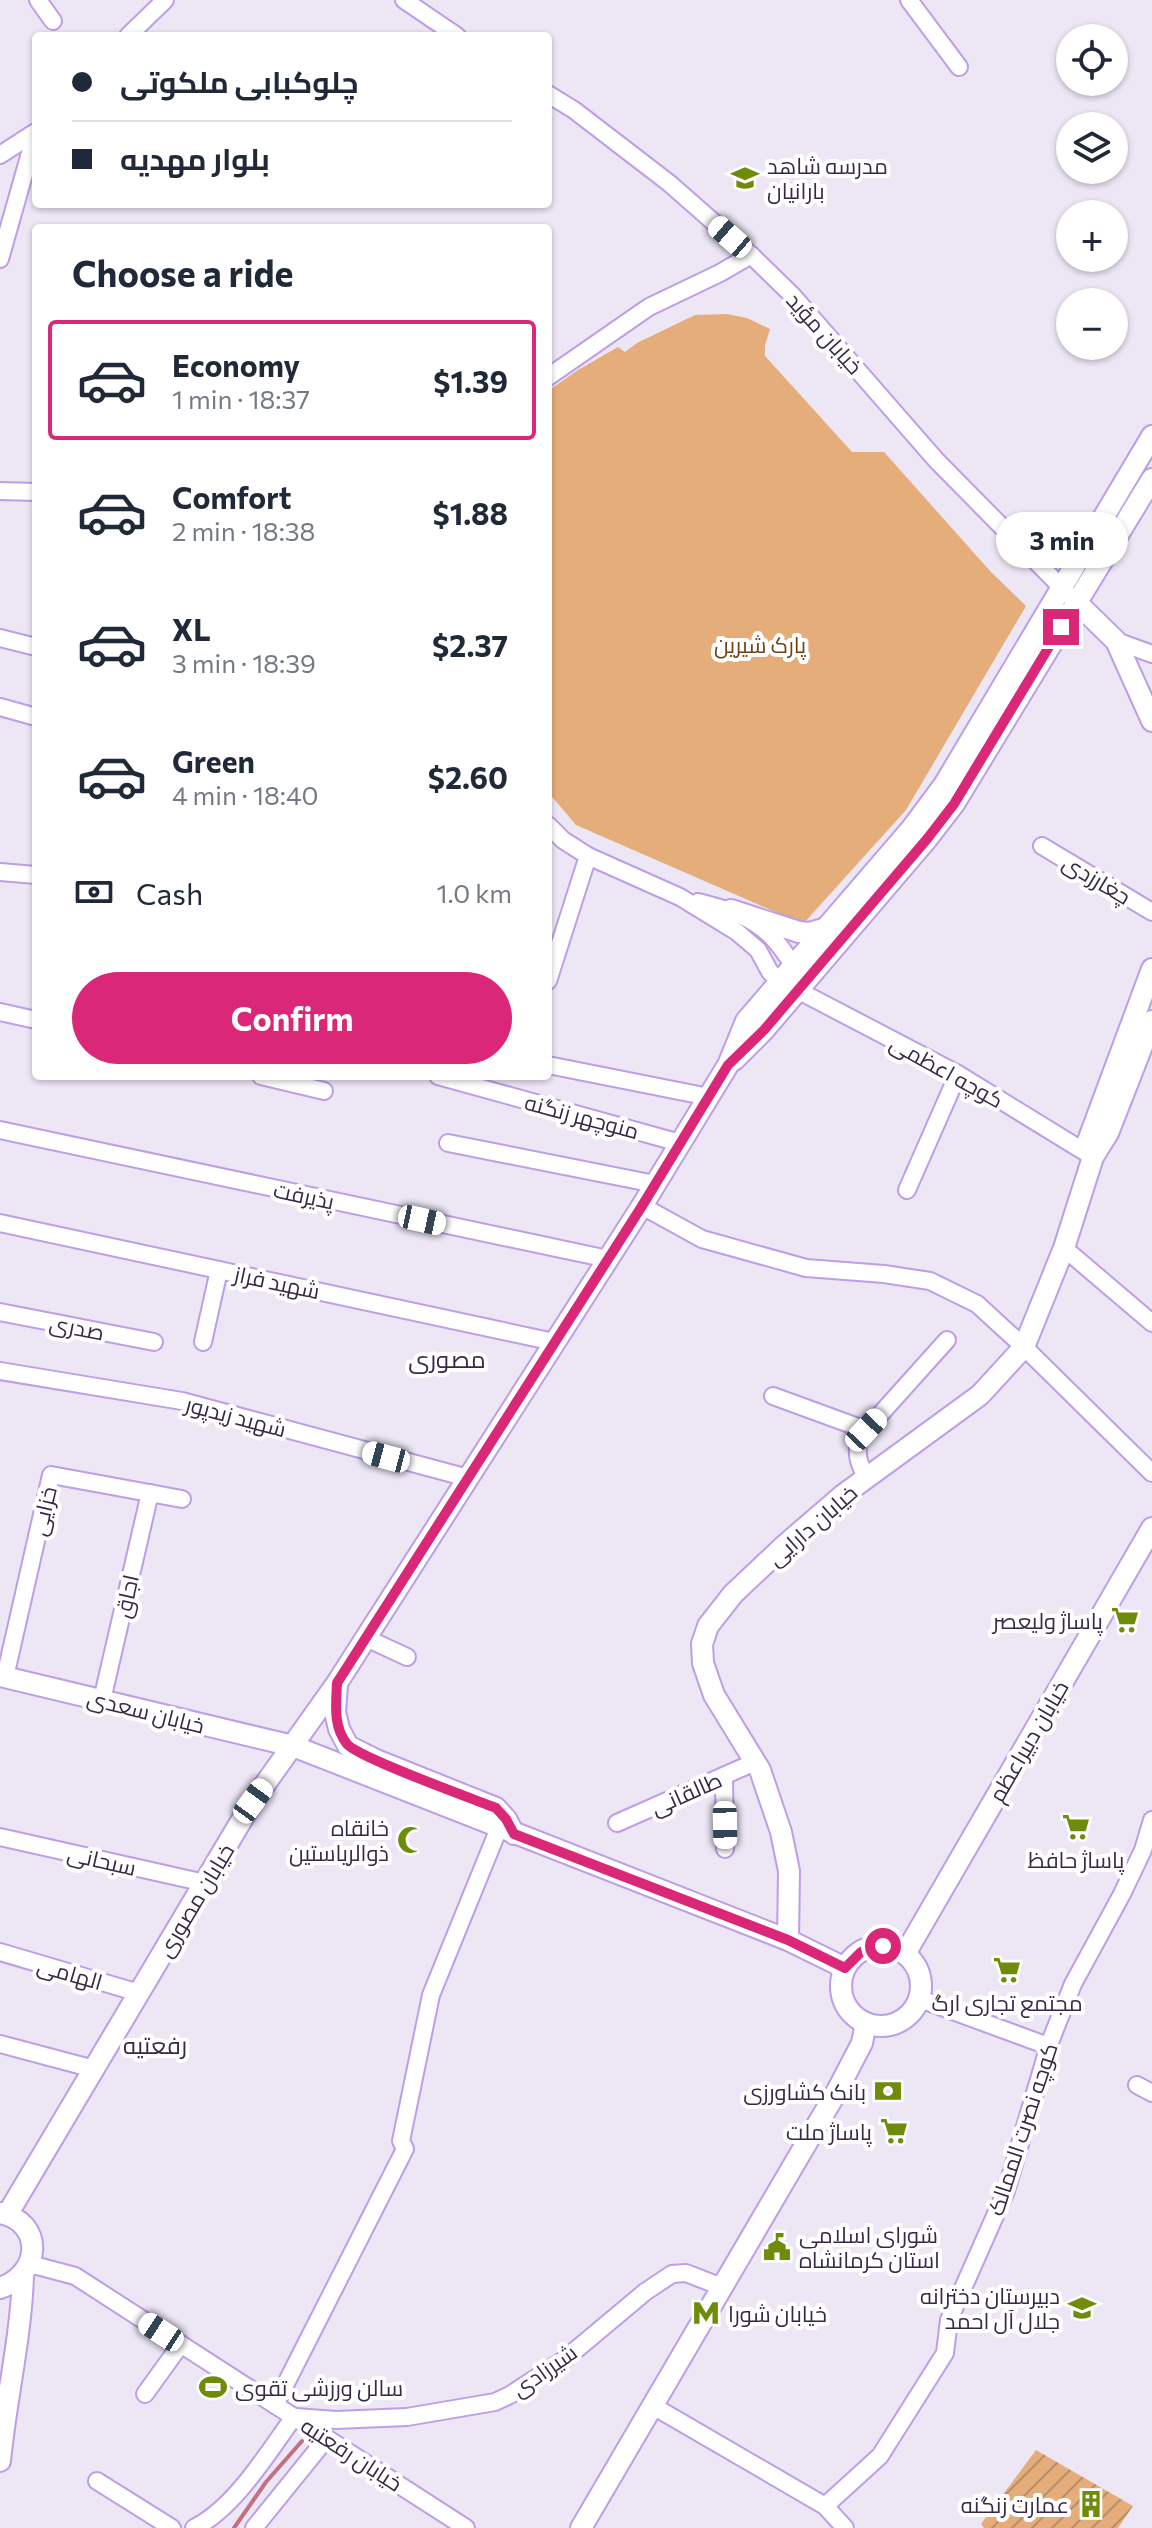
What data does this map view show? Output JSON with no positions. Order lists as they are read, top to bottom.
{
  "streets": {
    "main road": [
      "خیابان دارایی",
      "خیابان سعدی",
      "خیابان دبیراعظم",
      "خیابان مصوری"
    ],
    "street": [
      "خیابان مؤید",
      "چغارزدی",
      "کوچه اعظمی",
      "منوچهر زنگنه",
      "پذیرفت",
      "شهید فراز",
      "صدری",
      "شهید زیدپور",
      "خزایی",
      "اجاق",
      "طالقانی",
      "سبحانی",
      "الهامی",
      "کوچه نصرت الممالک",
      "شیرزادی",
      "خیابان رفعتیه"
    ]
  },
  "crossings": [
    ["کوچه اعظمی", "خیابان دارایی"],
    ["کوچه اعظمی", "خیابان مصوری"],
    ["منوچهر زنگنه", "خیابان مصوری"],
    ["پذیرفت", "خیابان مصوری"],
    ["شهید فراز", "خیابان مصوری"],
    ["شهید زیدپور", "خیابان مصوری"],
    ["خزایی", "اجاق"],
    ["خزایی", "خیابان سعدی"],
    ["خیابان دارایی", "خیابان سعدی"],
    ["خیابان دارایی", "طالقانی"],
    ["اجاق", "خیابان سعدی"],
    ["خیابان سعدی", "خیابان دبیراعظم"],
    ["خیابان سعدی", "خیابان مصوری"],
    ["سبحانی", "خیابان مصوری"],
    ["خیابان مصوری", "الهامی"],
    ["شیرزادی", "خیابان رفعتیه"]
  ],
  "districts": ["مصوری", "رفعتیه"],
  "parks": ["پارک شیرین"],
  "places": {
    "school or university": ["مدرسه شاهد بارانیان", "دبیرستان دخترانه جلال آل احمد"],
    "supermarket": [
      "پاساژ ولیعصر",
      "پاساژ حافظ",
      "مجتمع تجاری ارگ",
      "پاساژ ملت"
    ],
    "mosque": ["خانقاه ذوالریاستین"],
    "bank": ["بانک کشاورزی"],
    "public building": ["شورای اسلامی استان کرمانشاه"],
    "metro station": ["خیابان شورا"],
    "sports": ["سالن ورزشی تقوی"],
    "building": ["عمارت زنگنه"]
  },
  "page": {
    "map_buttons": ["+", "−"],
    "banner": ["چلوکبابی ملکوتی", "بلوار مهدیه"],
    "heading": "Choose a ride",
    "list": [
      {
        "name": "Economy",
        "note": "1 min · 18:37",
        "value": "$1.39"
      },
      {
        "name": "Comfort",
        "note": "2 min · 18:38",
        "value": "$1.88"
      },
      {
        "name": "XL",
        "note": "3 min · 18:39",
        "value": "$2.37"
      },
      {
        "name": "Green",
        "note": "4 min · 18:40",
        "value": "$2.60"
      }
    ],
    "bubble": "3 min",
    "pay": ["Cash", "1.0 km"],
    "buttons": "Confirm"
  }
}
